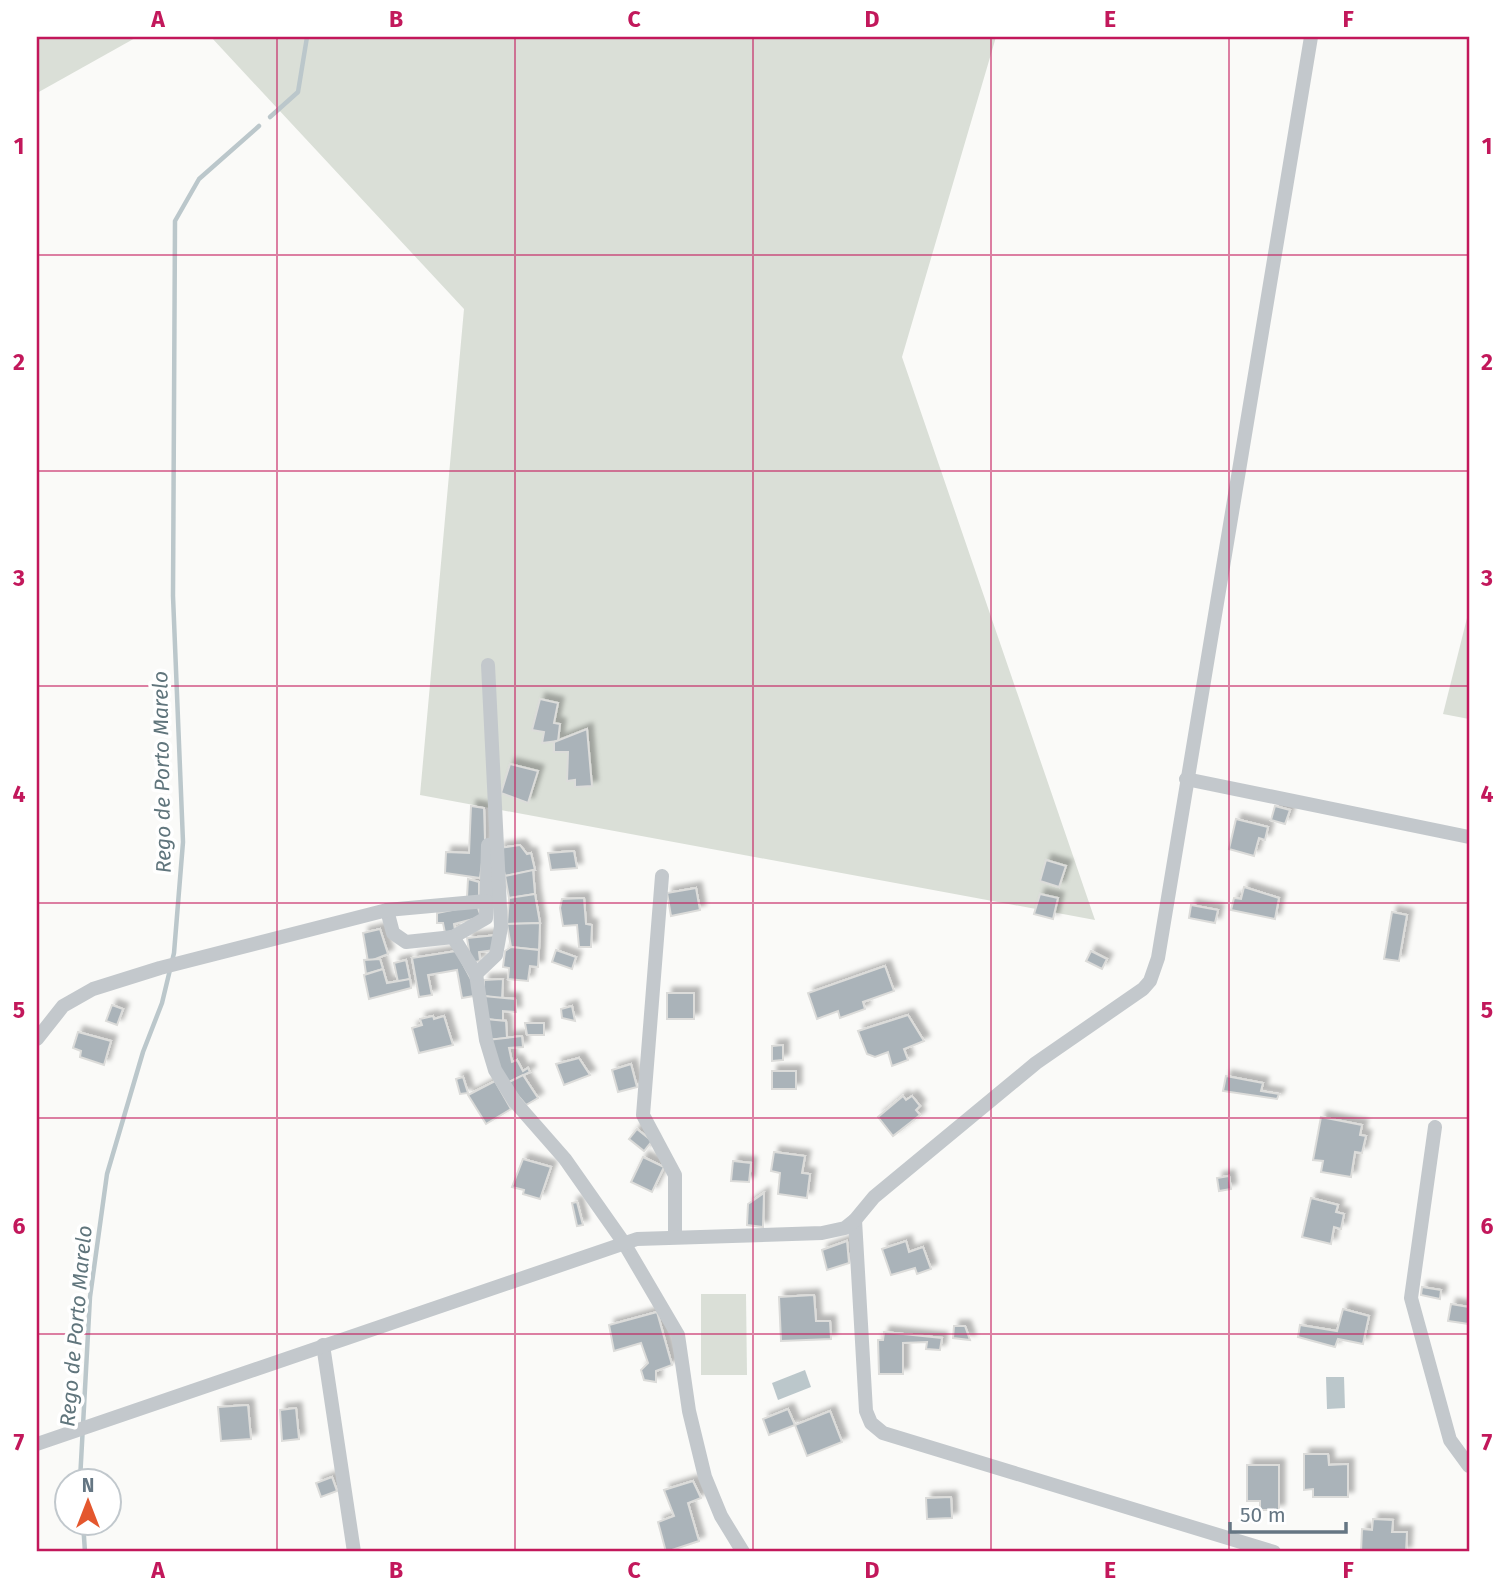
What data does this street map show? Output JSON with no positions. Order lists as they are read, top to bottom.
{
  "water": ["Rego de Porto Marelo"],
  "scale_bar": "50 m",
  "north": "top",
  "grid": {
    "columns": [
      "A",
      "B",
      "C",
      "D",
      "E",
      "F"
    ],
    "rows": [
      "1",
      "2",
      "3",
      "4",
      "5",
      "6",
      "7"
    ]
  }
}
